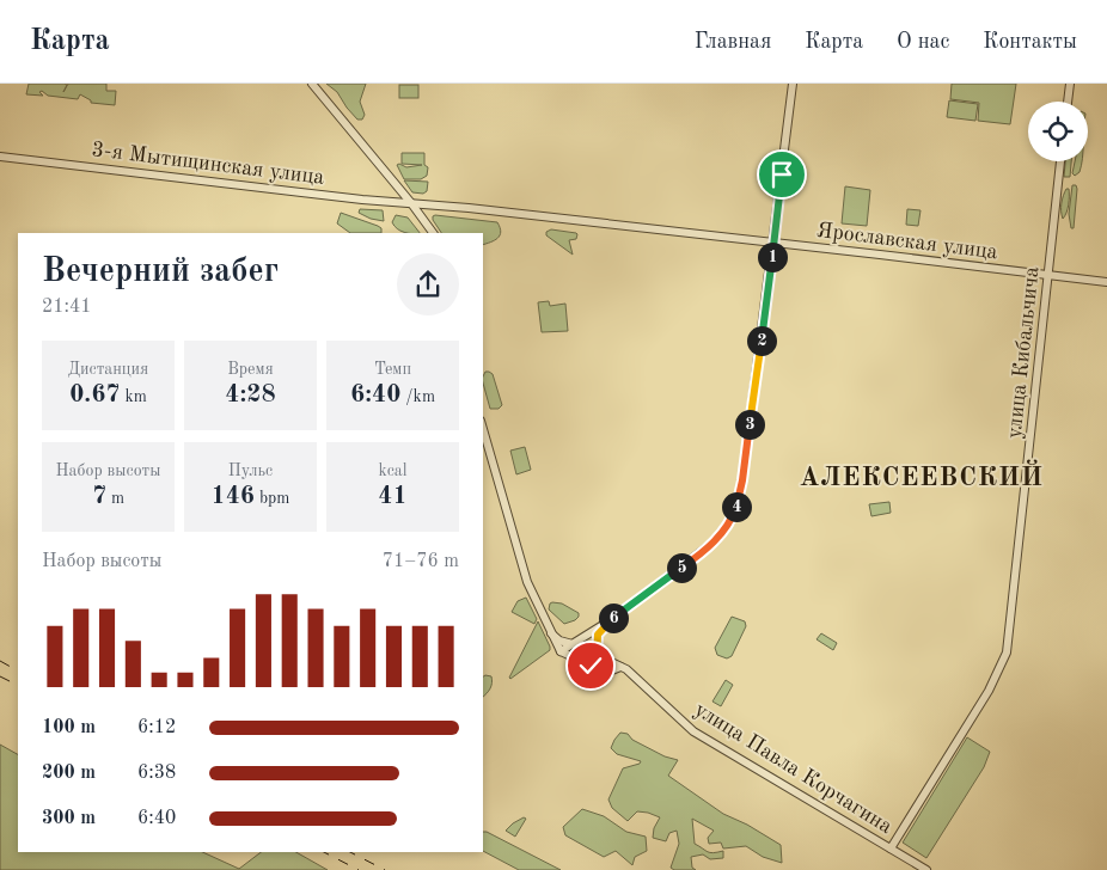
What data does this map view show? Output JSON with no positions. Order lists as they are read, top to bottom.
{
  "streets": {
    "street": [
      "3-я Мытищинская улица",
      "Ярославская улица",
      "улица Кибальчича",
      "улица Павла Корчагина"
    ]
  },
  "crossings": [
    ["3-я Мытищинская улица", "Ярославская улица"],
    ["Ярославская улица", "улица Кибальчича"],
    ["улица Кибальчича", "улица Павла Корчагина"]
  ],
  "districts": ["АЛЕКСЕЕВСКИЙ"],
  "page": {
    "header": "Карта",
    "nav": [
      "Главная",
      "Карта",
      "О нас",
      "Контакты"
    ],
    "heading": ["Вечерний забег", "21:41"],
    "pins": [
      "1",
      "2",
      "3",
      "4",
      "5",
      "6"
    ],
    "stats": [
      ["Дистанция", "0.67 km"],
      ["Время", "4:28"],
      ["Темп", "6:40 /km"],
      ["Набор высоты", "7 m"],
      ["Пульс", "146 bpm"],
      ["kcal", "41"]
    ],
    "chart": ["Набор высоты", "71–76 m"],
    "list": [
      {
        "name": "100 m",
        "note": "6:12"
      },
      {
        "name": "200 m",
        "note": "6:38"
      },
      {
        "name": "300 m",
        "note": "6:40"
      }
    ]
  }
}
